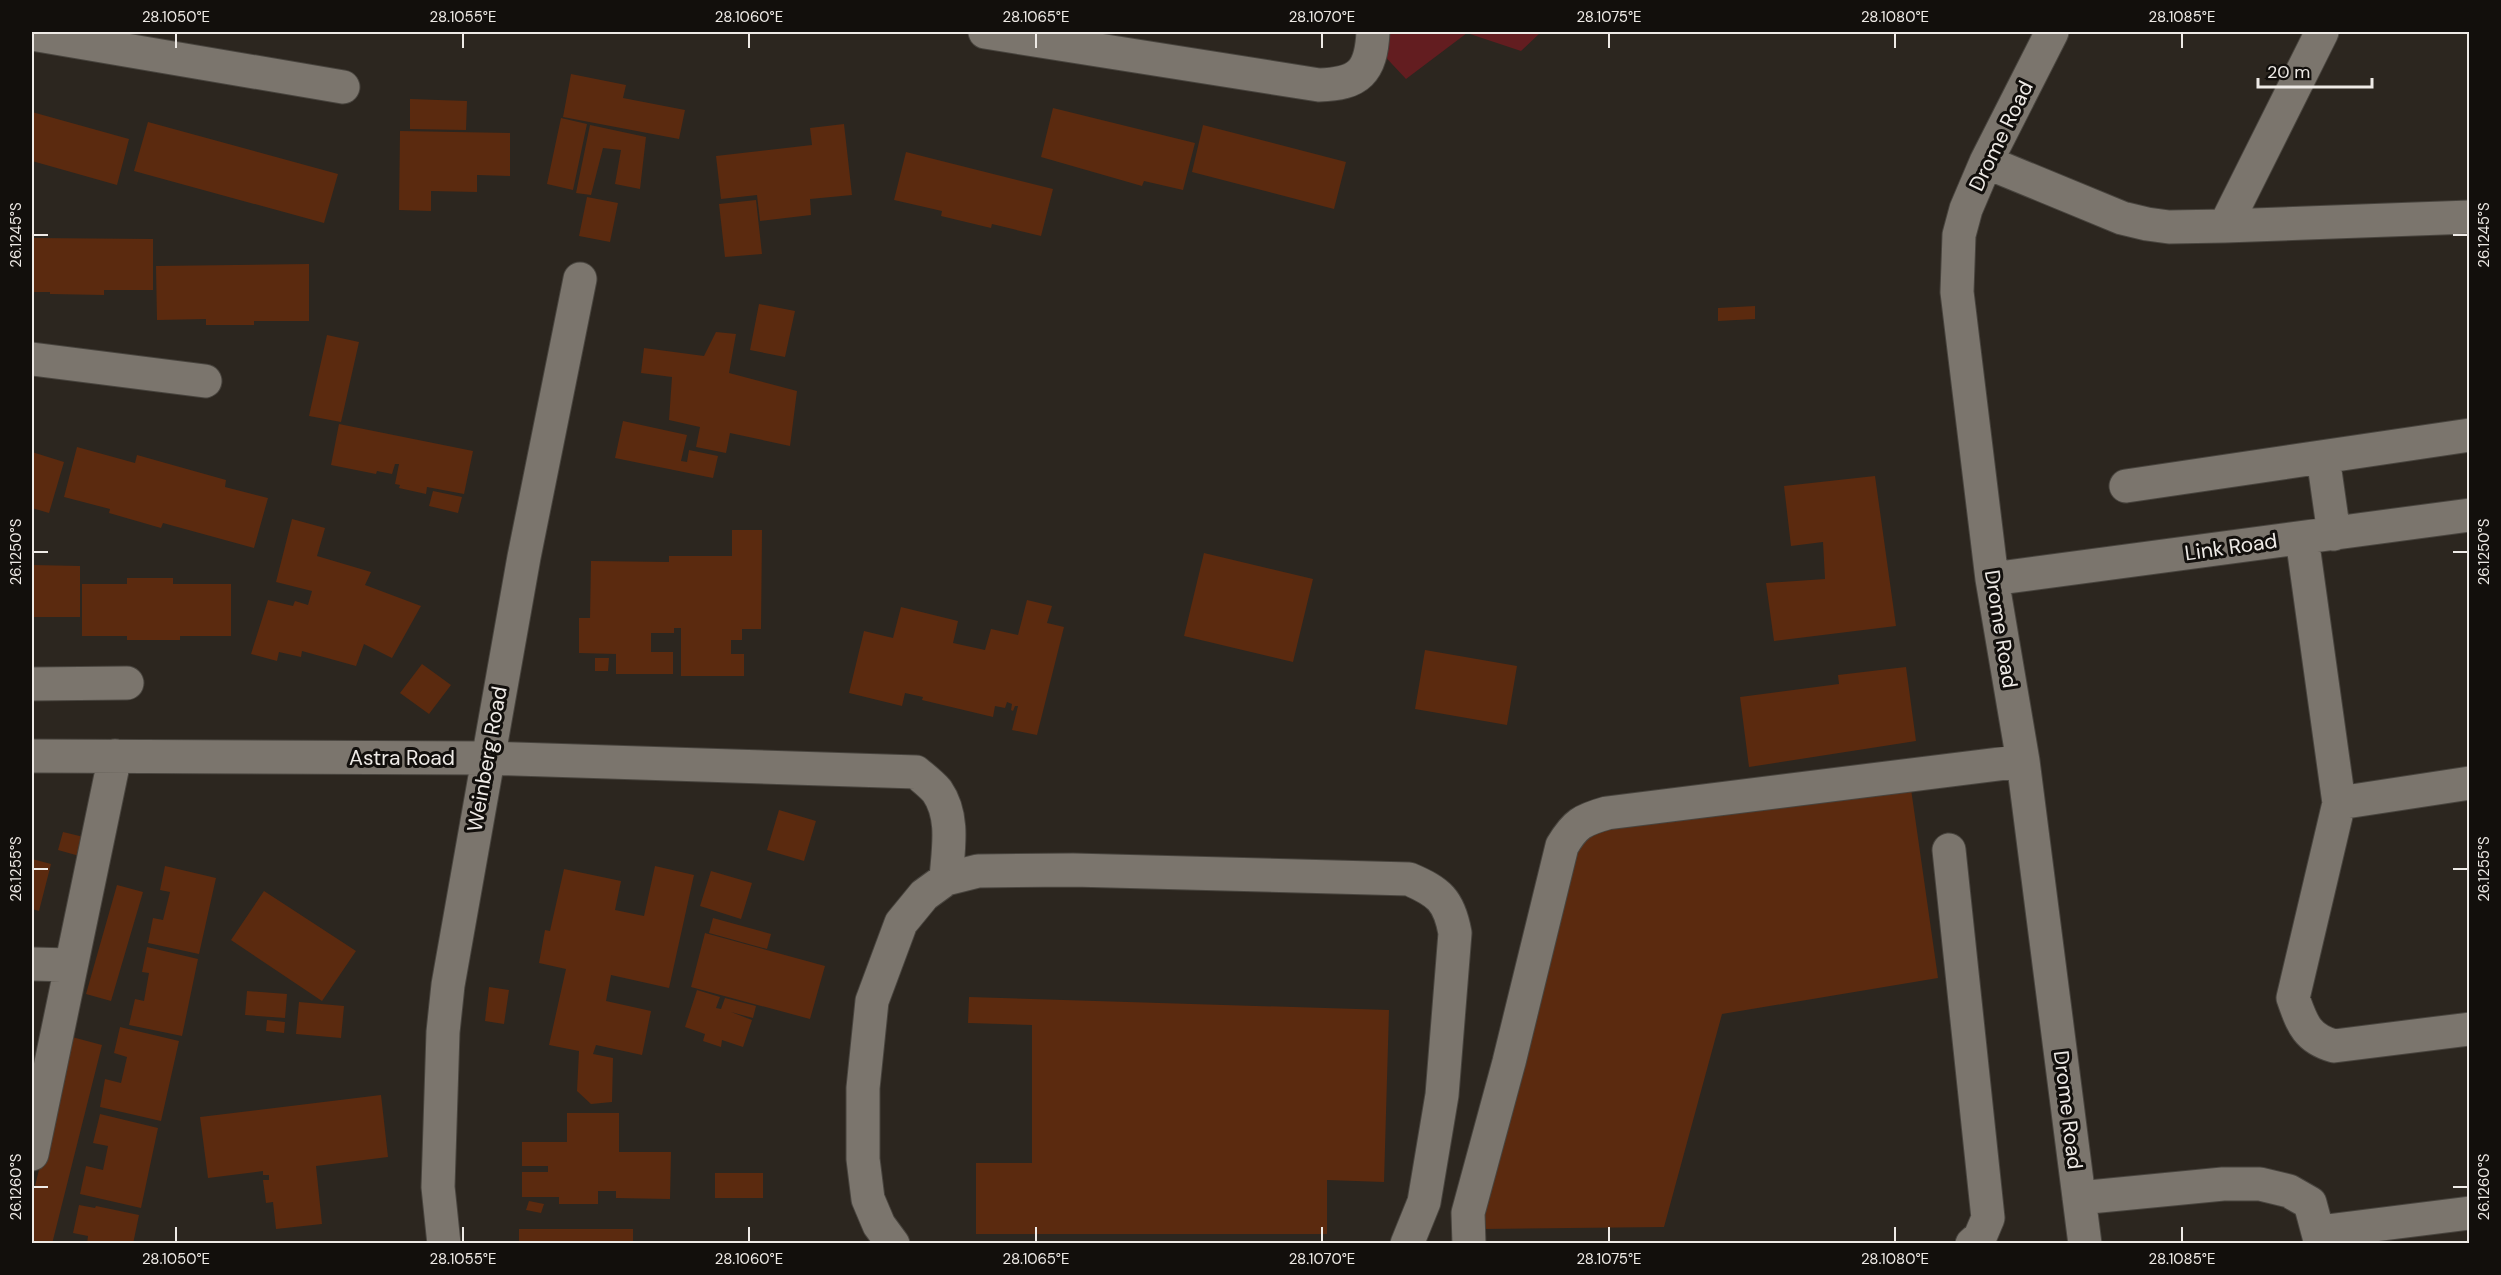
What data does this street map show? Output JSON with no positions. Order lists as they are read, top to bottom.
{
  "streets": {
    "street": [
      "Drome Road",
      "Link Road",
      "Astra Road",
      "Weinberg Road"
    ]
  },
  "crossings": [
    ["Drome Road", "Link Road"],
    ["Astra Road", "Weinberg Road"]
  ],
  "scale_bar": "20 m",
  "coordinates": [
    "28.1050°E",
    "28.1055°E",
    "28.1060°E",
    "28.1065°E",
    "28.1070°E",
    "28.1075°E",
    "28.1080°E",
    "28.1085°E",
    "26.1245°S",
    "26.1250°S",
    "26.1255°S",
    "26.1260°S"
  ]
}
